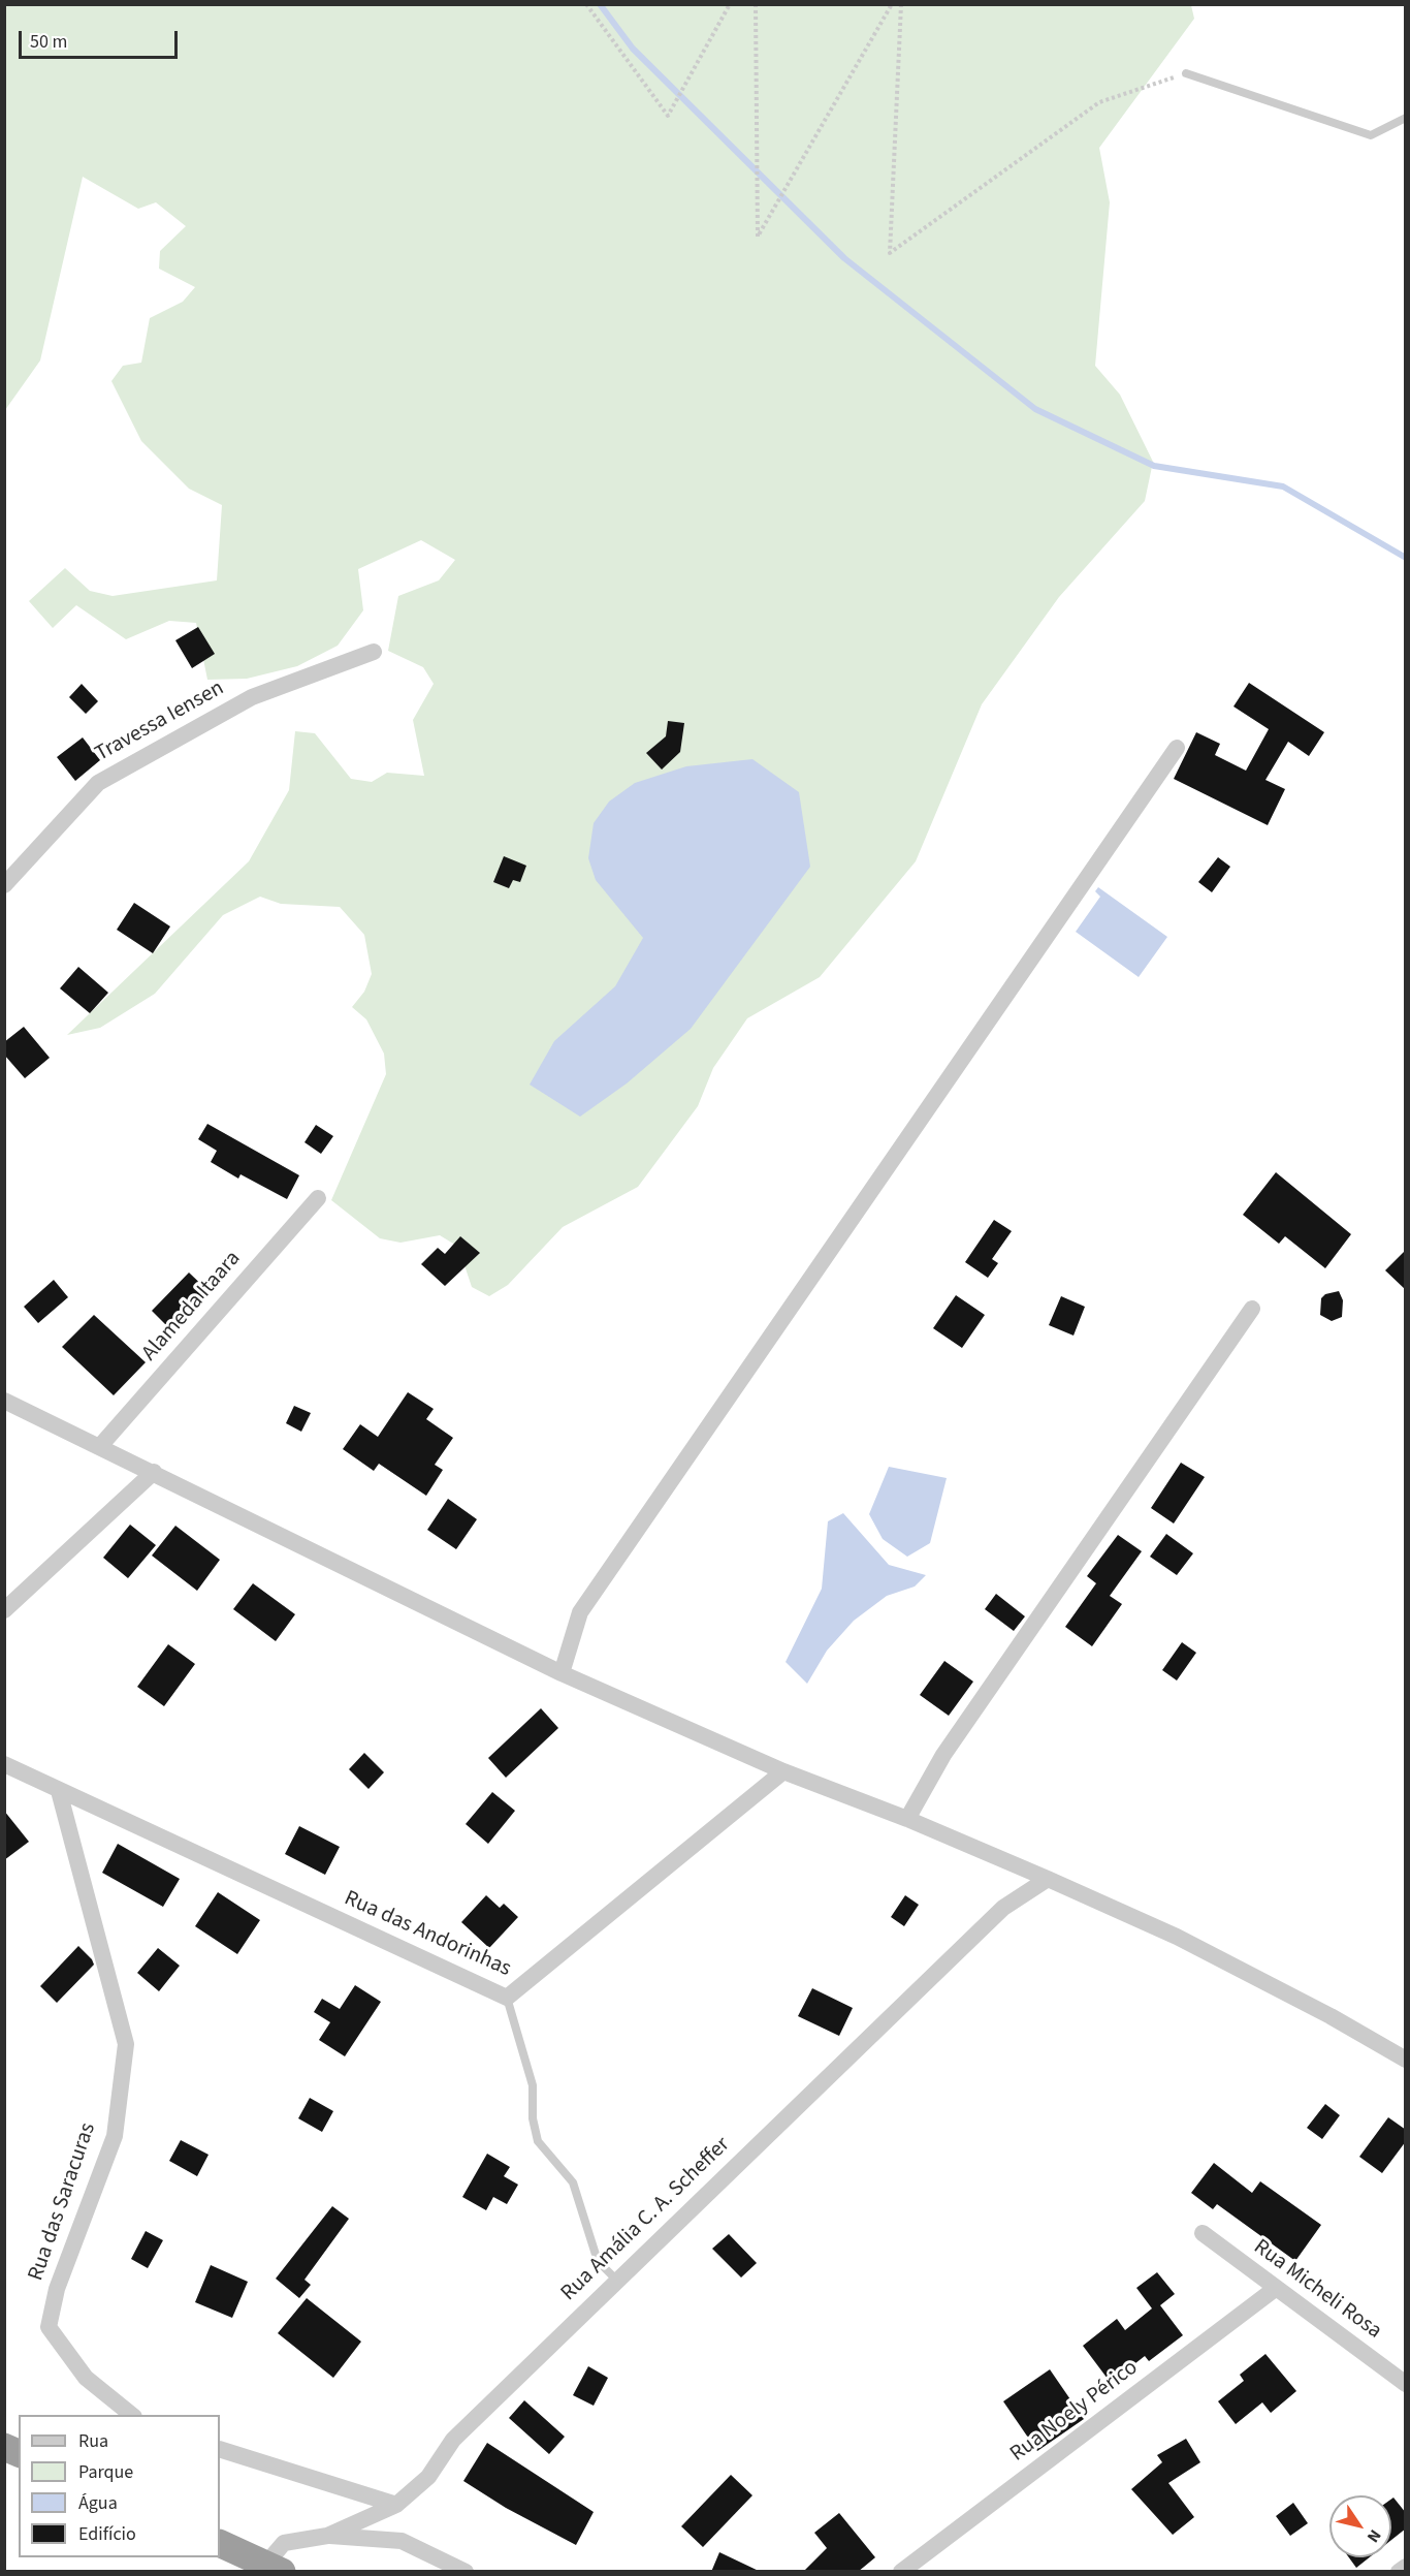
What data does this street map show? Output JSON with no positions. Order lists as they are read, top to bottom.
{
  "streets": {
    "street": [
      "Travessa Iensen",
      "Alameda Itaara",
      "Rua das Andorinhas",
      "Rua das Saracuras",
      "Rua Amália C. A. Scheffer",
      "Rua Micheli Rosa",
      "Rua Noely Périco"
    ]
  },
  "crossings": [
    ["Rua das Andorinhas", "Rua das Saracuras"],
    ["Rua Micheli Rosa", "Rua Noely Périco"]
  ],
  "legend": [
    "Rua",
    "Parque",
    "Água",
    "Edifício"
  ],
  "scale_bar": "50 m",
  "north": "bottom right"
}
